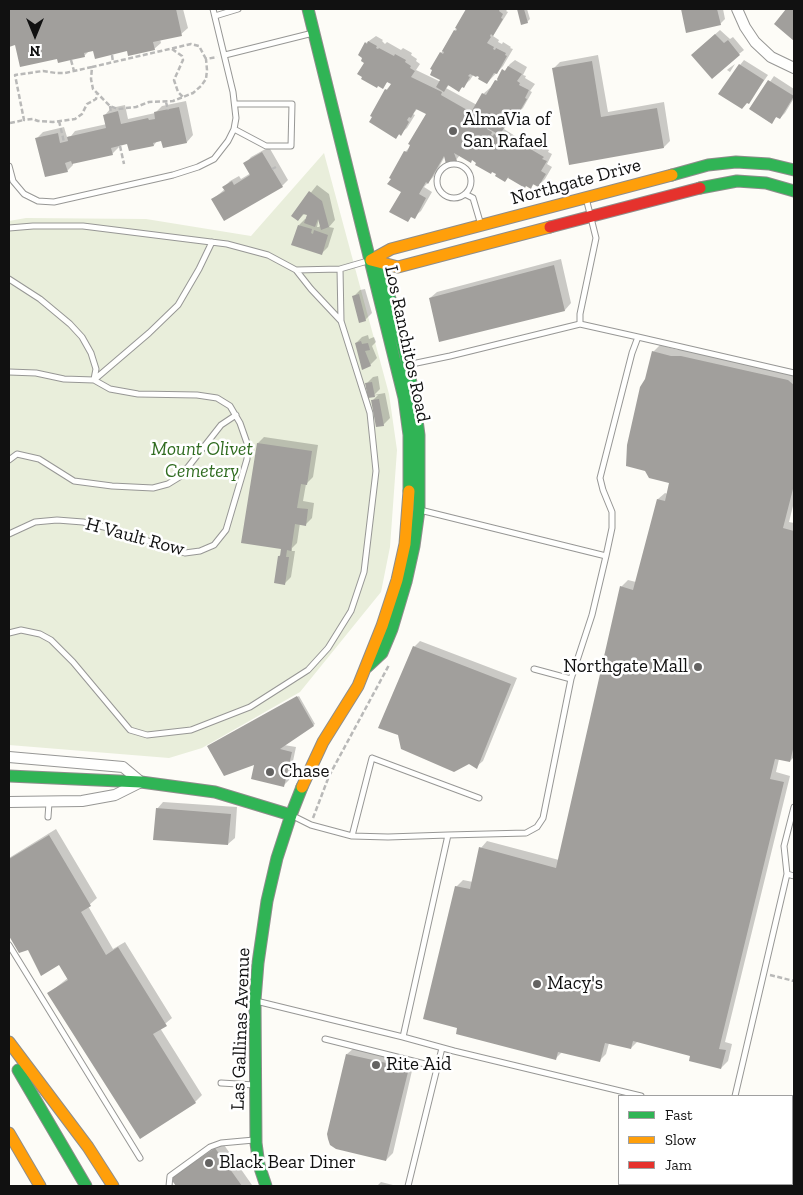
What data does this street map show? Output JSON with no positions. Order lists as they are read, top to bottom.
{
  "streets": {
    "main road": ["Northgate Drive", "Los Ranchitos Road", "Las Gallinas Avenue"],
    "lane": ["H Vault Row"]
  },
  "crossings": [
    ["Northgate Drive", "Los Ranchitos Road"],
    ["Los Ranchitos Road", "Las Gallinas Avenue"]
  ],
  "parks": ["Mount Olivet Cemetery"],
  "places": [
    "AlmaVia of San Rafael",
    "Northgate Mall",
    "Chase",
    "Macy's",
    "Rite Aid",
    "Black Bear Diner"
  ],
  "legend": ["Fast", "Slow", "Jam"],
  "north": "bottom"
}
